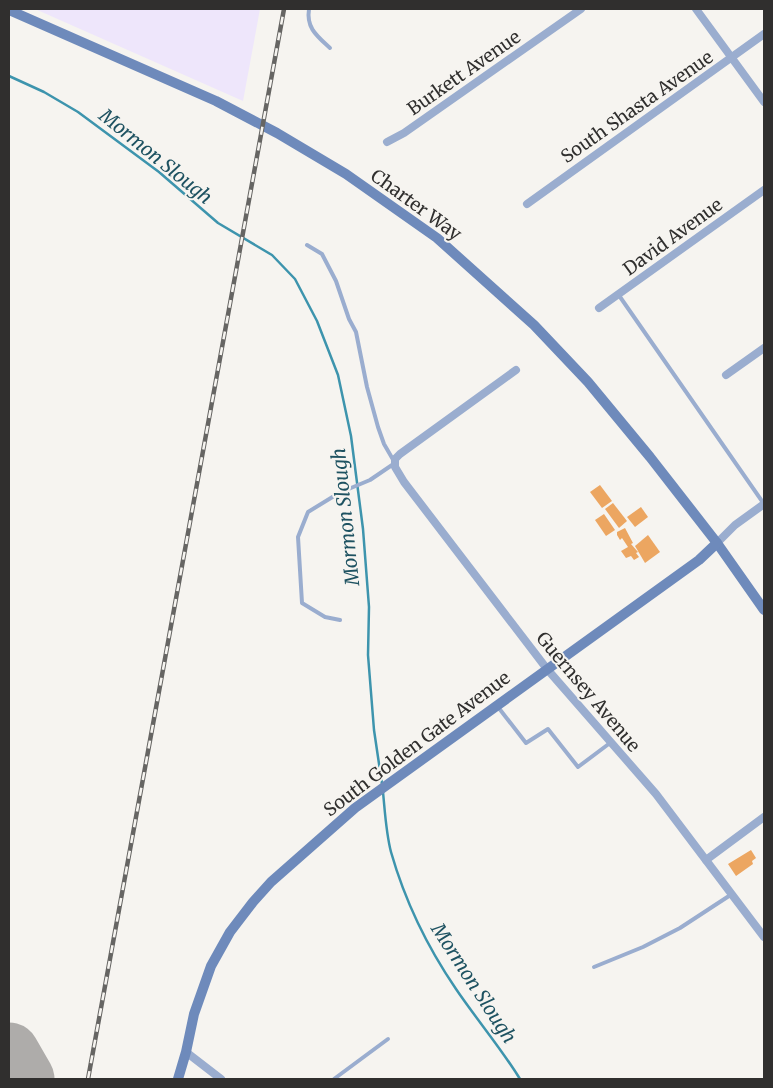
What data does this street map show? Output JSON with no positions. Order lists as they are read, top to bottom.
{
  "streets": {
    "main road": ["Charter Way", "South Golden Gate Avenue"],
    "street": [
      "Burkett Avenue",
      "South Shasta Avenue",
      "David Avenue",
      "Guernsey Avenue"
    ]
  },
  "crossings": [
    ["Charter Way", "South Golden Gate Avenue"],
    ["Guernsey Avenue", "South Golden Gate Avenue"]
  ],
  "water": ["Mormon Slough"]
}
